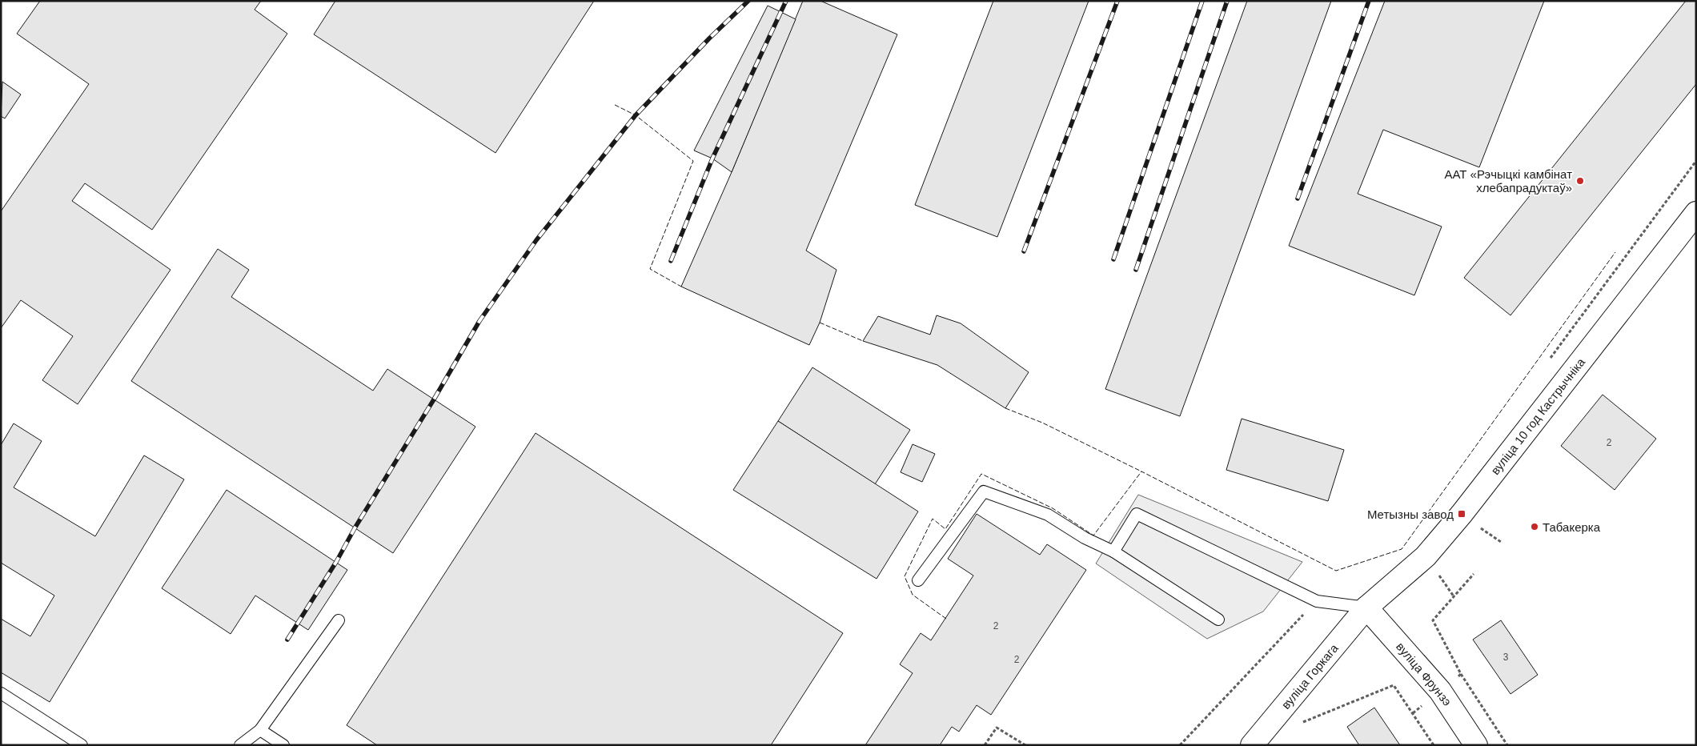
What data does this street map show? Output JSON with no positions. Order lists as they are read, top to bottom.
{
  "streets": {
    "street": ["вуліца 10 год Кастрычніка", "вуліца Фрунзэ", "вуліца Горкага"]
  },
  "crossings": [
    ["вуліца 10 год Кастрычніка", "вуліца Фрунзэ"],
    ["вуліца 10 год Кастрычніка", "вуліца Горкага"],
    ["вуліца Фрунзэ", "вуліца Горкага"]
  ],
  "places": {
    "other": ["ААТ «Рэчыцкі камбінат хлебапрадуктаў»", "Табакерка"],
    "transit": ["Метызны завод"]
  },
  "house_numbers": [
    "2",
    "2",
    "3",
    "2"
  ]
}
